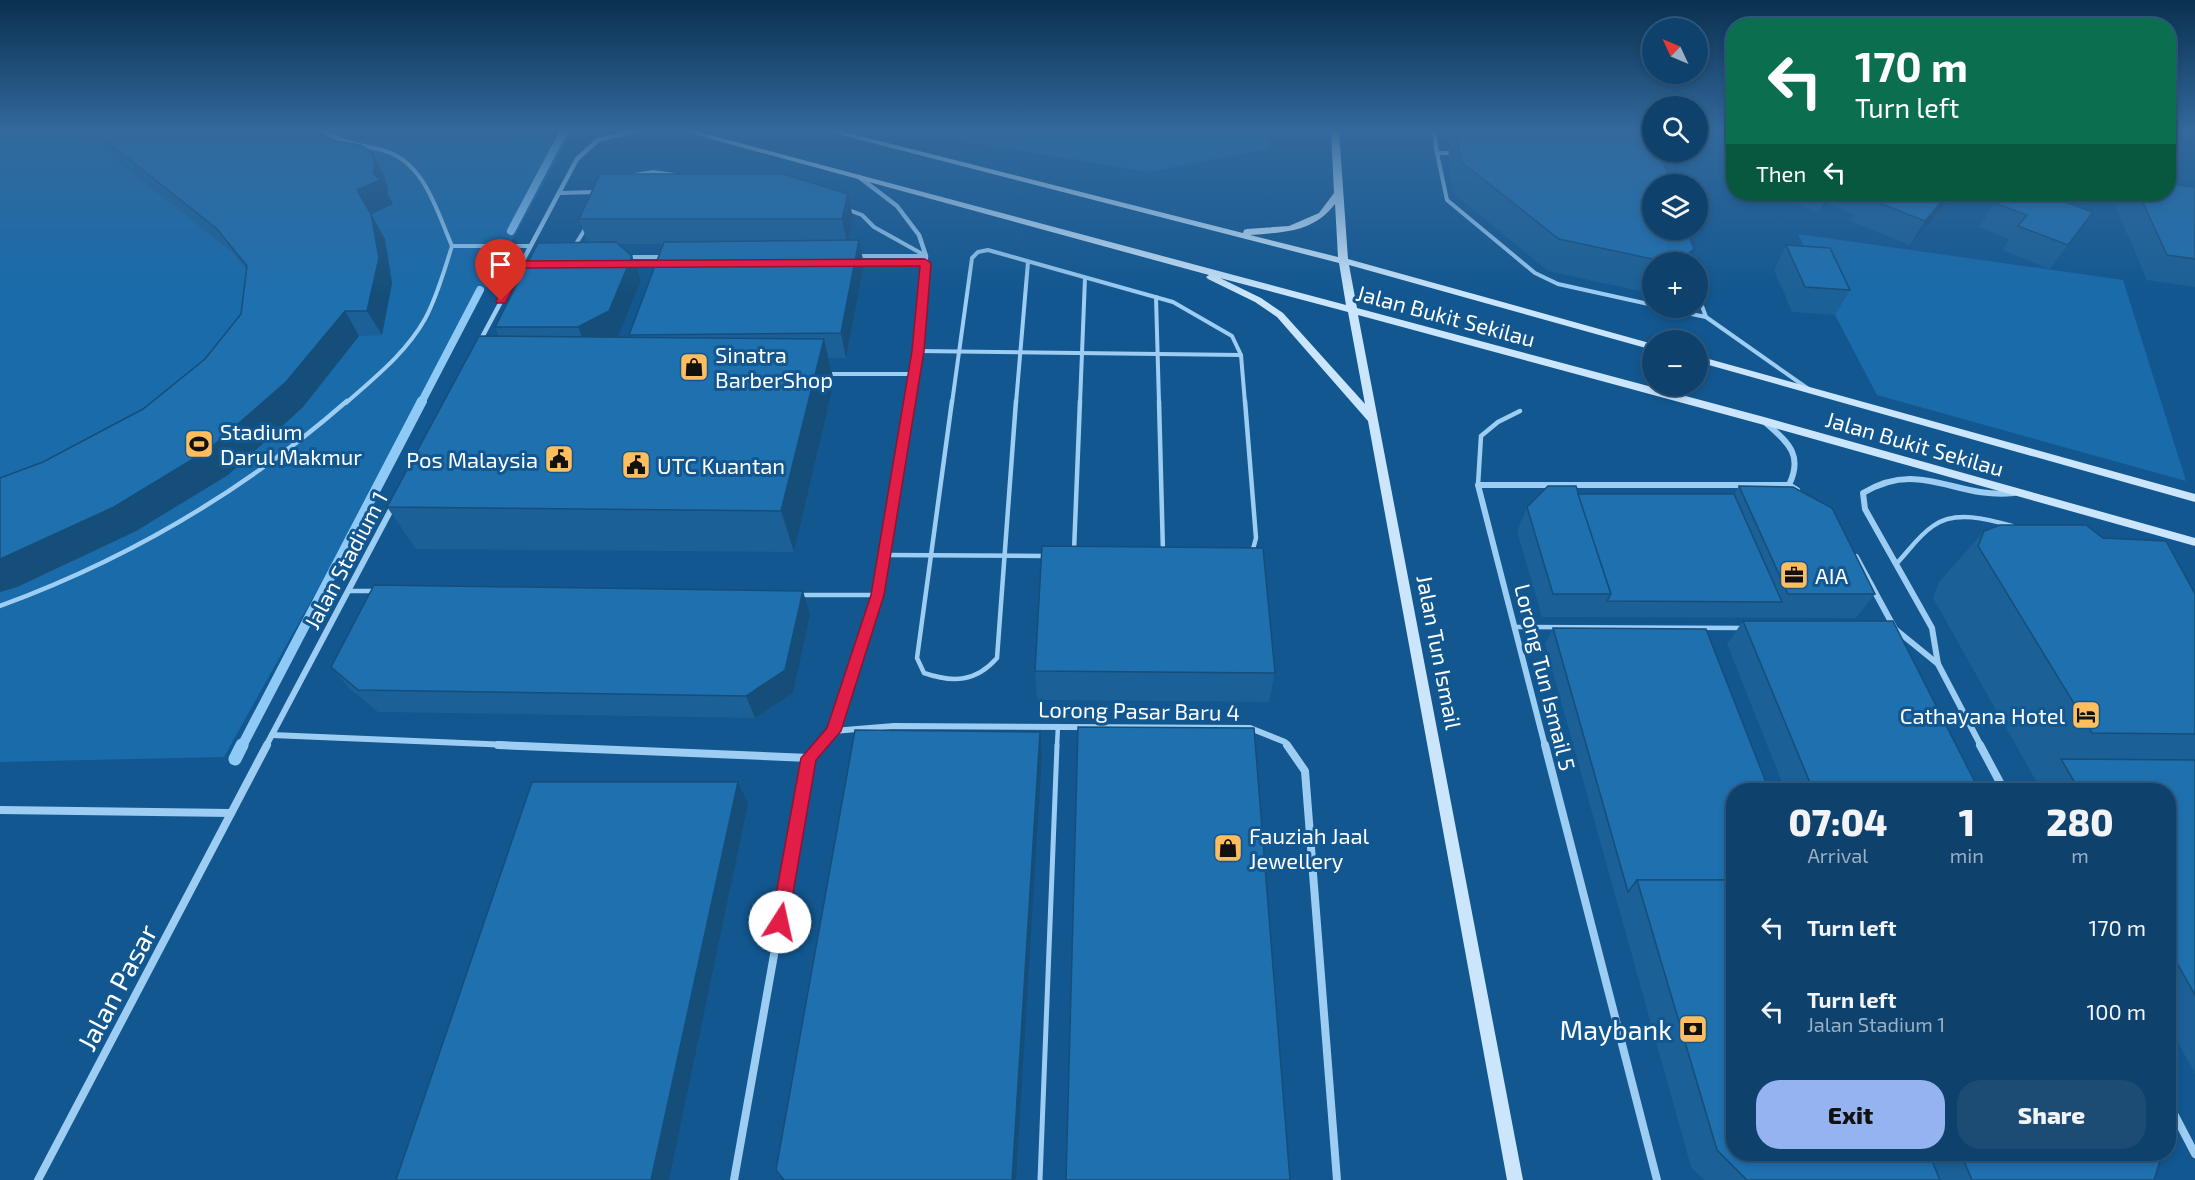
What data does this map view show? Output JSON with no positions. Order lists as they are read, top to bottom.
{
  "streets": {
    "street": [
      "Jalan Bukit Sekilau",
      "Jalan Stadium 1",
      "Jalan Tun Ismail",
      "Lorong Tun Ismail 5",
      "Lorong Pasar Baru 4",
      "Jalan Pasar"
    ]
  },
  "crossings": [
    ["Jalan Bukit Sekilau", "Jalan Tun Ismail"],
    ["Jalan Stadium 1", "Jalan Pasar"]
  ],
  "places": {
    "shop": ["Sinatra BarberShop", "Fauziah Jaal Jewellery"],
    "sports": ["Stadium Darul Makmur"],
    "public building": ["Pos Malaysia", "UTC Kuantan"],
    "office": ["AIA"],
    "hotel": ["Cathayana Hotel"],
    "bank": ["Maybank"]
  },
  "north": "top left",
  "page": {
    "map_buttons": ["+", "−"],
    "turn": ["170 m", "Turn left"],
    "then": "Then",
    "eta": [
      "07:04",
      "Arrival",
      "1",
      "min",
      "280",
      "m"
    ],
    "list": [
      {
        "name": "Turn left",
        "value": "170 m"
      },
      {
        "name": "Turn left",
        "note": "Jalan Stadium 1",
        "value": "100 m"
      }
    ],
    "buttons": ["Exit", "Share"]
  }
}
